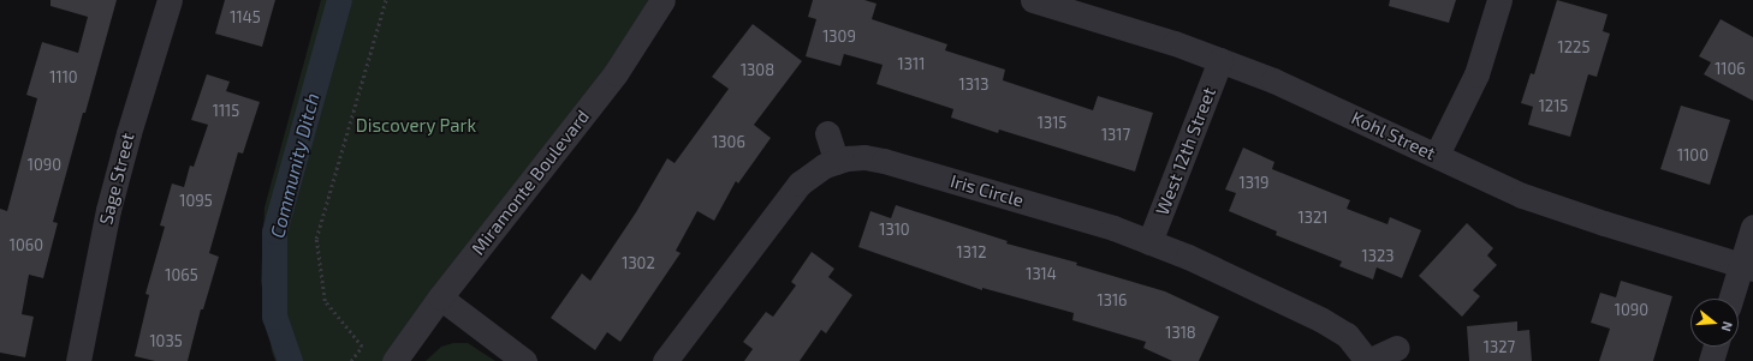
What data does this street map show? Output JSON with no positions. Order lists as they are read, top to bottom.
{
  "streets": {
    "street": [
      "Kohl Street",
      "West 12th Street",
      "Sage Street",
      "Miramonte Boulevard",
      "Iris Circle"
    ]
  },
  "crossings": [
    ["Kohl Street", "West 12th Street"],
    ["West 12th Street", "Iris Circle"]
  ],
  "water": ["Community Ditch"],
  "parks": ["Discovery Park"],
  "house_numbers": [
    "1145",
    "1309",
    "1225",
    "1311",
    "1106",
    "1308",
    "1110",
    "1313",
    "1215",
    "1115",
    "1315",
    "1317",
    "1306",
    "1100",
    "1090",
    "1319",
    "1095",
    "1321",
    "1310",
    "1060",
    "1312",
    "1323",
    "1302",
    "1314",
    "1065",
    "1316",
    "1090",
    "1318",
    "1035",
    "1327"
  ],
  "north": "right"
}
